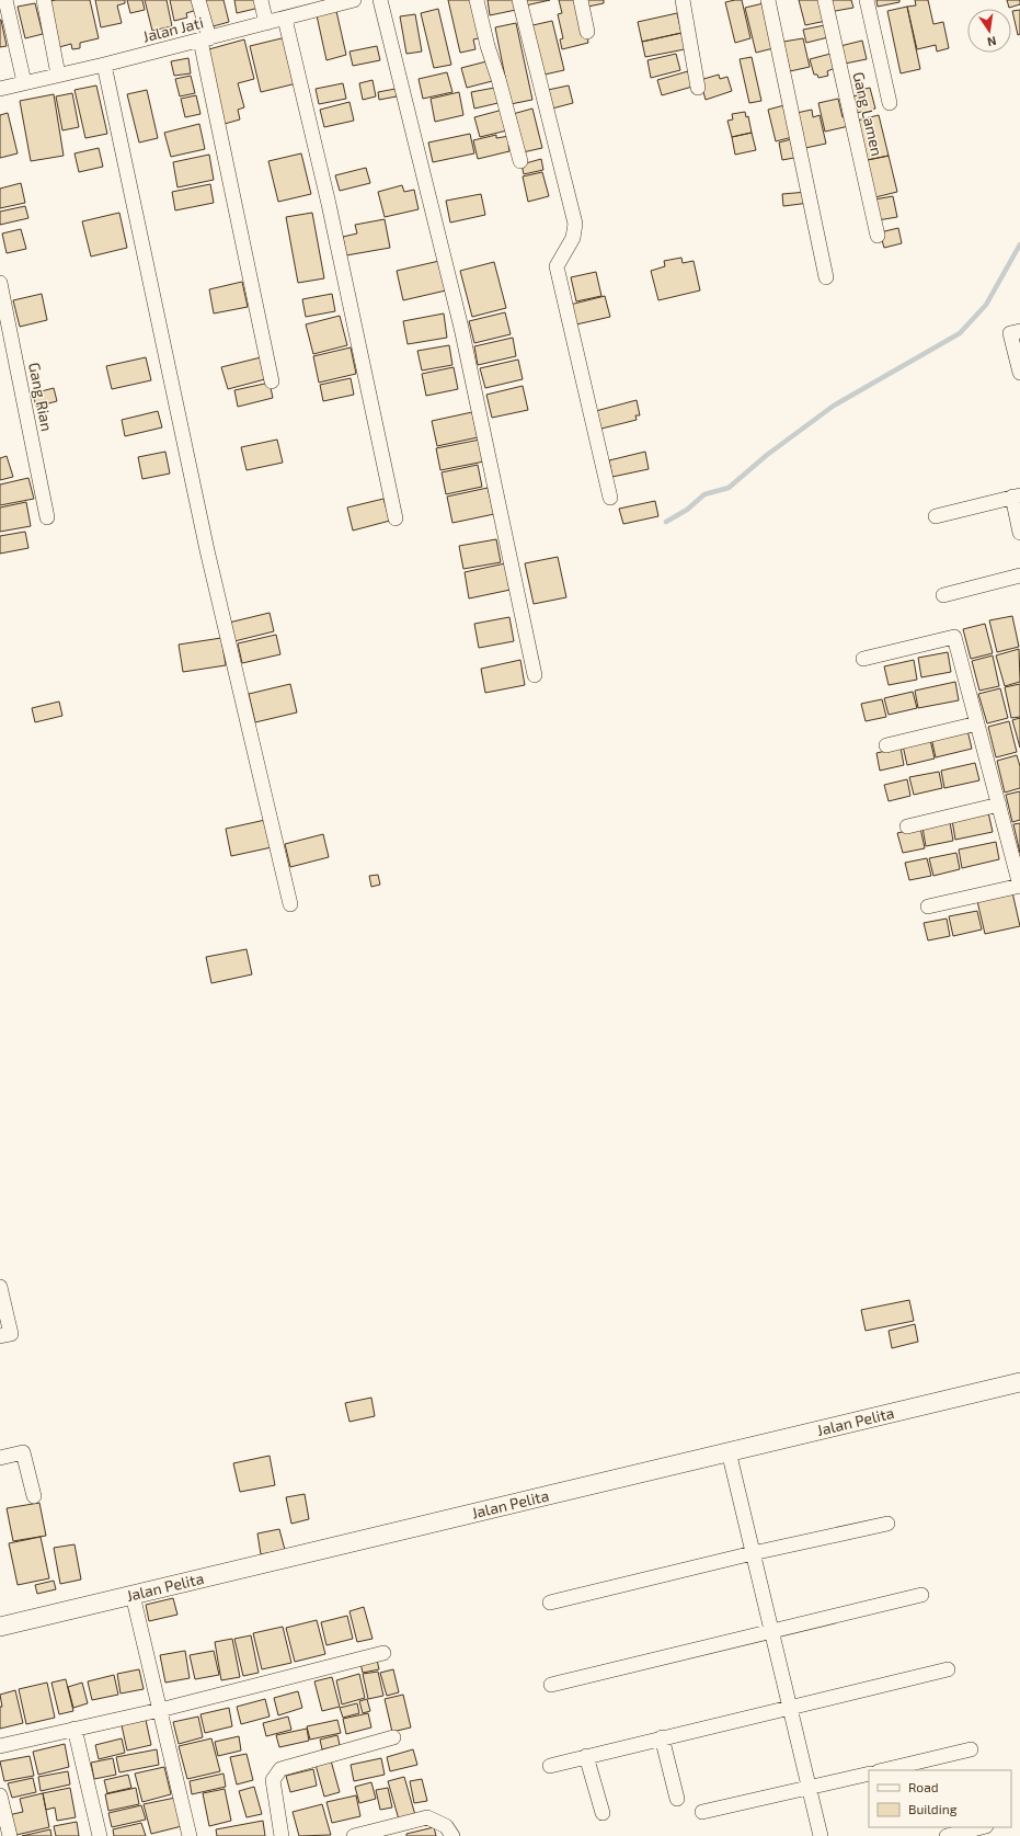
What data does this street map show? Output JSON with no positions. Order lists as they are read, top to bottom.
{
  "streets": {
    "street": [
      "Jalan Jati",
      "Gang Lamen",
      "Gang Rian",
      "Jalan Pelita"
    ]
  },
  "legend": ["Road", "Building"],
  "north": "bottom"
}
